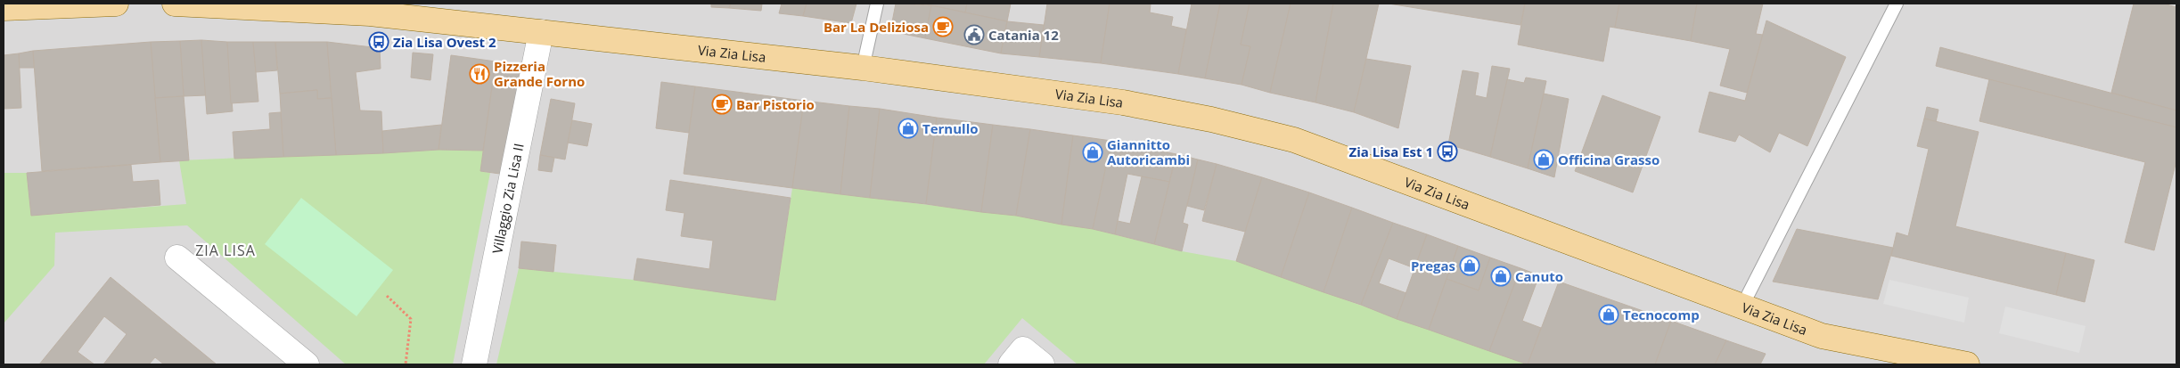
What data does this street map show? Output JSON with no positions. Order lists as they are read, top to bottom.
{
  "streets": {
    "main road": ["Via Zia Lisa"],
    "street": ["Villaggio Zia Lisa II"]
  },
  "crossings": [
    ["Via Zia Lisa", "Villaggio Zia Lisa II"]
  ],
  "districts": ["ZIA LISA"],
  "places": {
    "cafe": ["Bar La Deliziosa", "Bar Pistorio"],
    "public building": ["Catania 12"],
    "bus stop": ["Zia Lisa Ovest 2", "Zia Lisa Est 1"],
    "restaurant": ["Pizzeria Grande Forno"],
    "shop": [
      "Ternullo",
      "Giannitto Autoricambi",
      "Officina Grasso",
      "Pregas",
      "Canuto",
      "Tecnocomp"
    ]
  }
}
